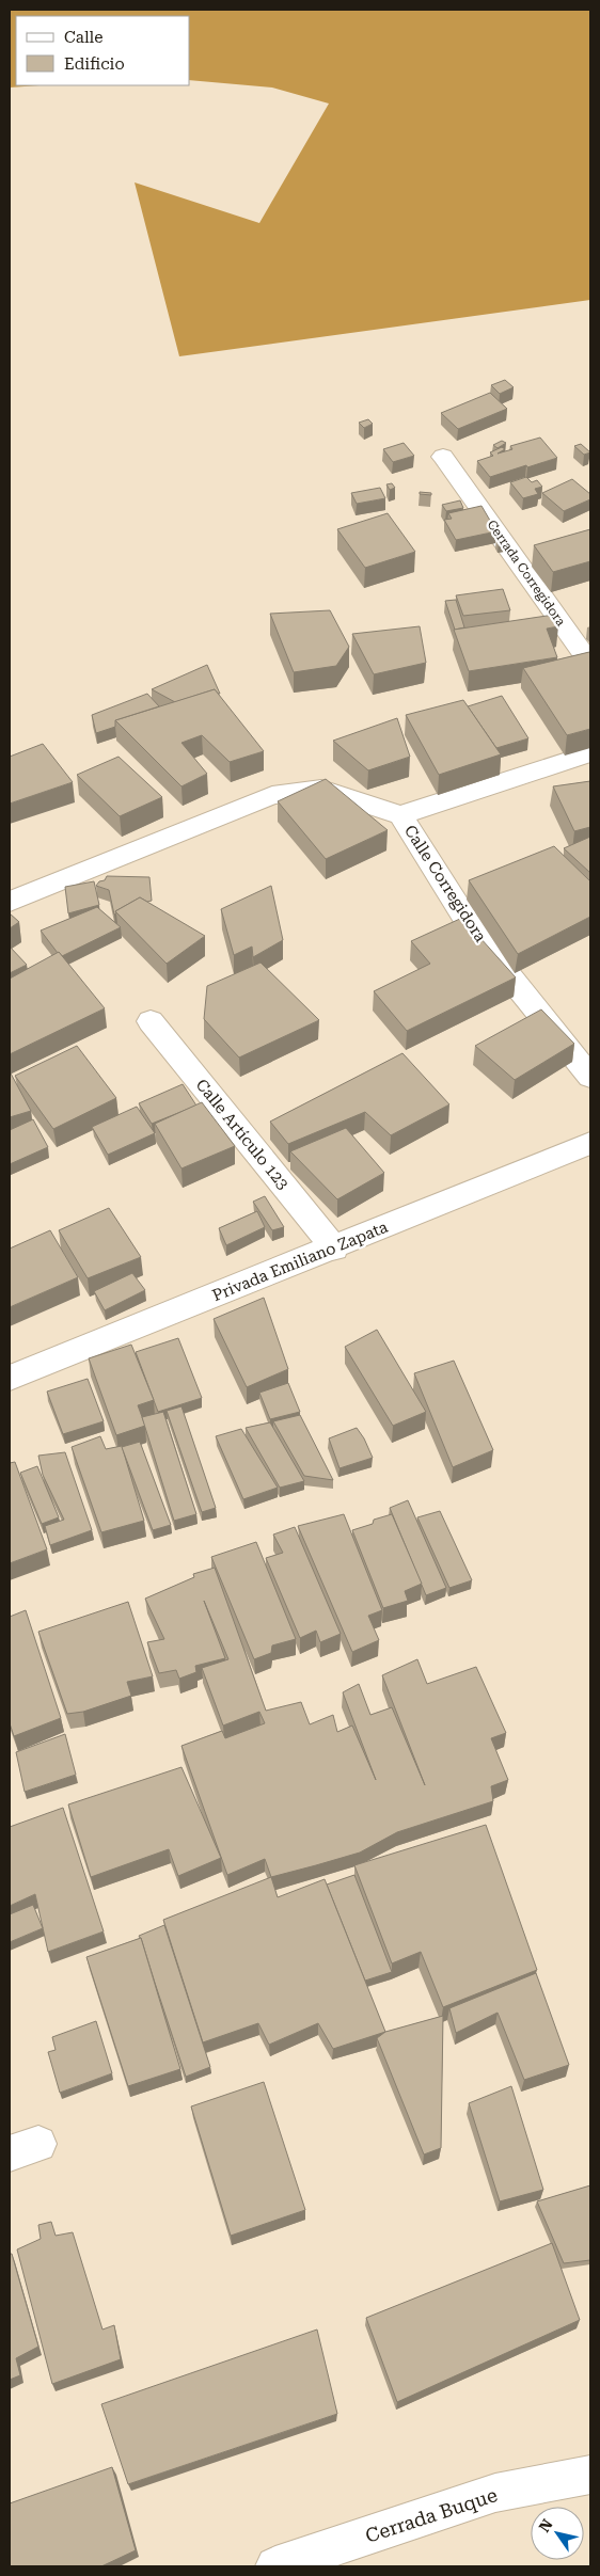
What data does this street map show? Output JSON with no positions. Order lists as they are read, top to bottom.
{
  "streets": {
    "street": [
      "Cerrada Corregidora",
      "Calle Corregidora",
      "Calle Artículo 123",
      "Privada Emiliano Zapata",
      "Cerrada Buque"
    ]
  },
  "crossings": [
    ["Calle Artículo 123", "Privada Emiliano Zapata"]
  ],
  "legend": ["Calle", "Edificio"],
  "north": "top left"
}
